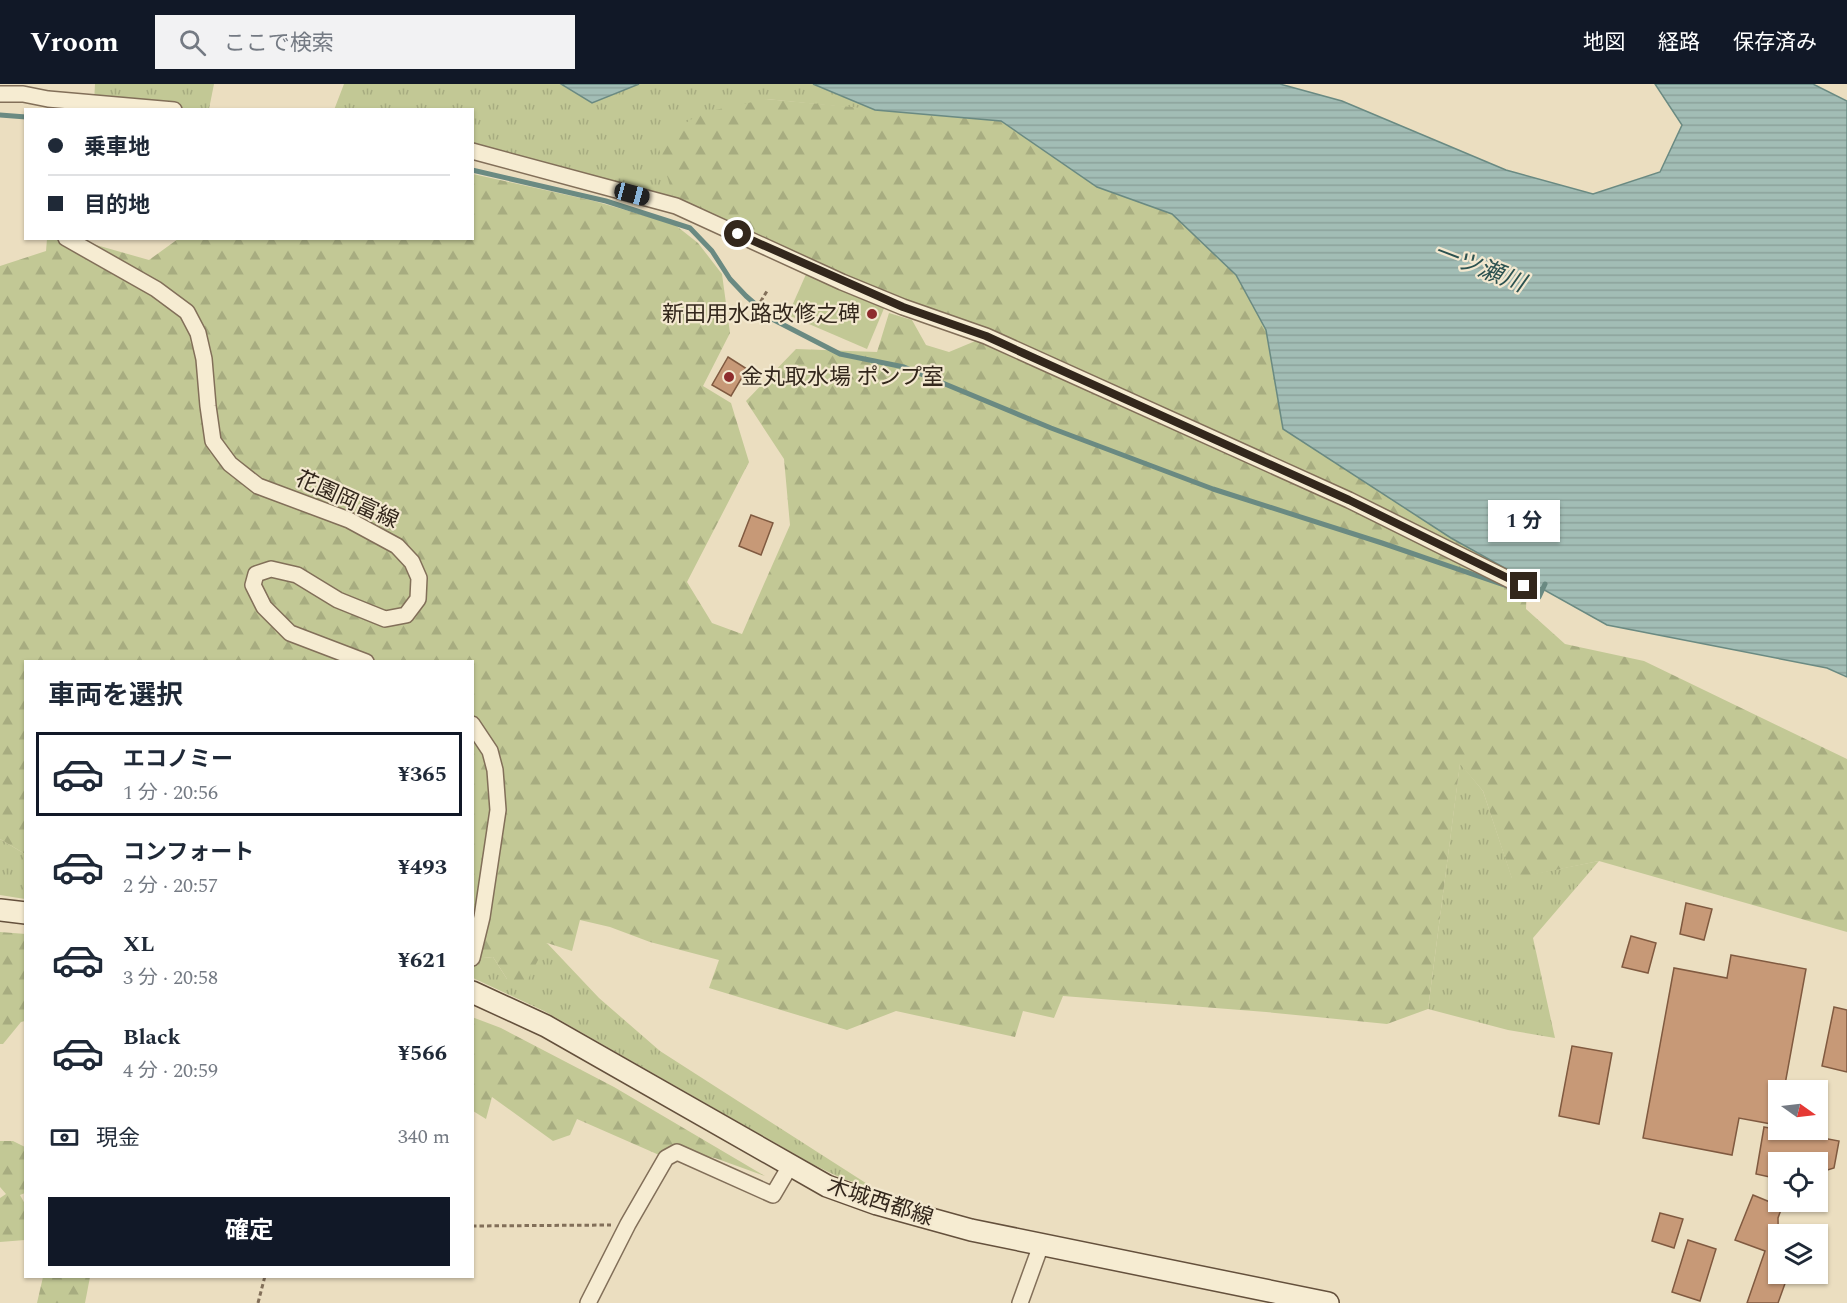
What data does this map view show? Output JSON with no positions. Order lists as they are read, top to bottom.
{
  "streets": {
    "main road": ["木城西都線"],
    "street": ["花園岡富線"]
  },
  "water": ["一ツ瀬川"],
  "places": ["新田用水路改修之碑", "金丸取水場 ポンプ室"],
  "north": "right",
  "page": {
    "header": "Vroom",
    "search": "ここで検索",
    "nav": ["地図", "経路", "保存済み"],
    "banner": ["乗車地", "目的地"],
    "bubble": "1 分",
    "heading": "車両を選択",
    "list": [
      {
        "name": "エコノミー",
        "note": "1 分 · 20:56",
        "value": "¥365"
      },
      {
        "name": "コンフォート",
        "note": "2 分 · 20:57",
        "value": "¥493"
      },
      {
        "name": "XL",
        "note": "3 分 · 20:58",
        "value": "¥621"
      },
      {
        "name": "Black",
        "note": "4 分 · 20:59",
        "value": "¥566"
      }
    ],
    "pay": ["現金", "340 m"],
    "buttons": "確定"
  }
}
